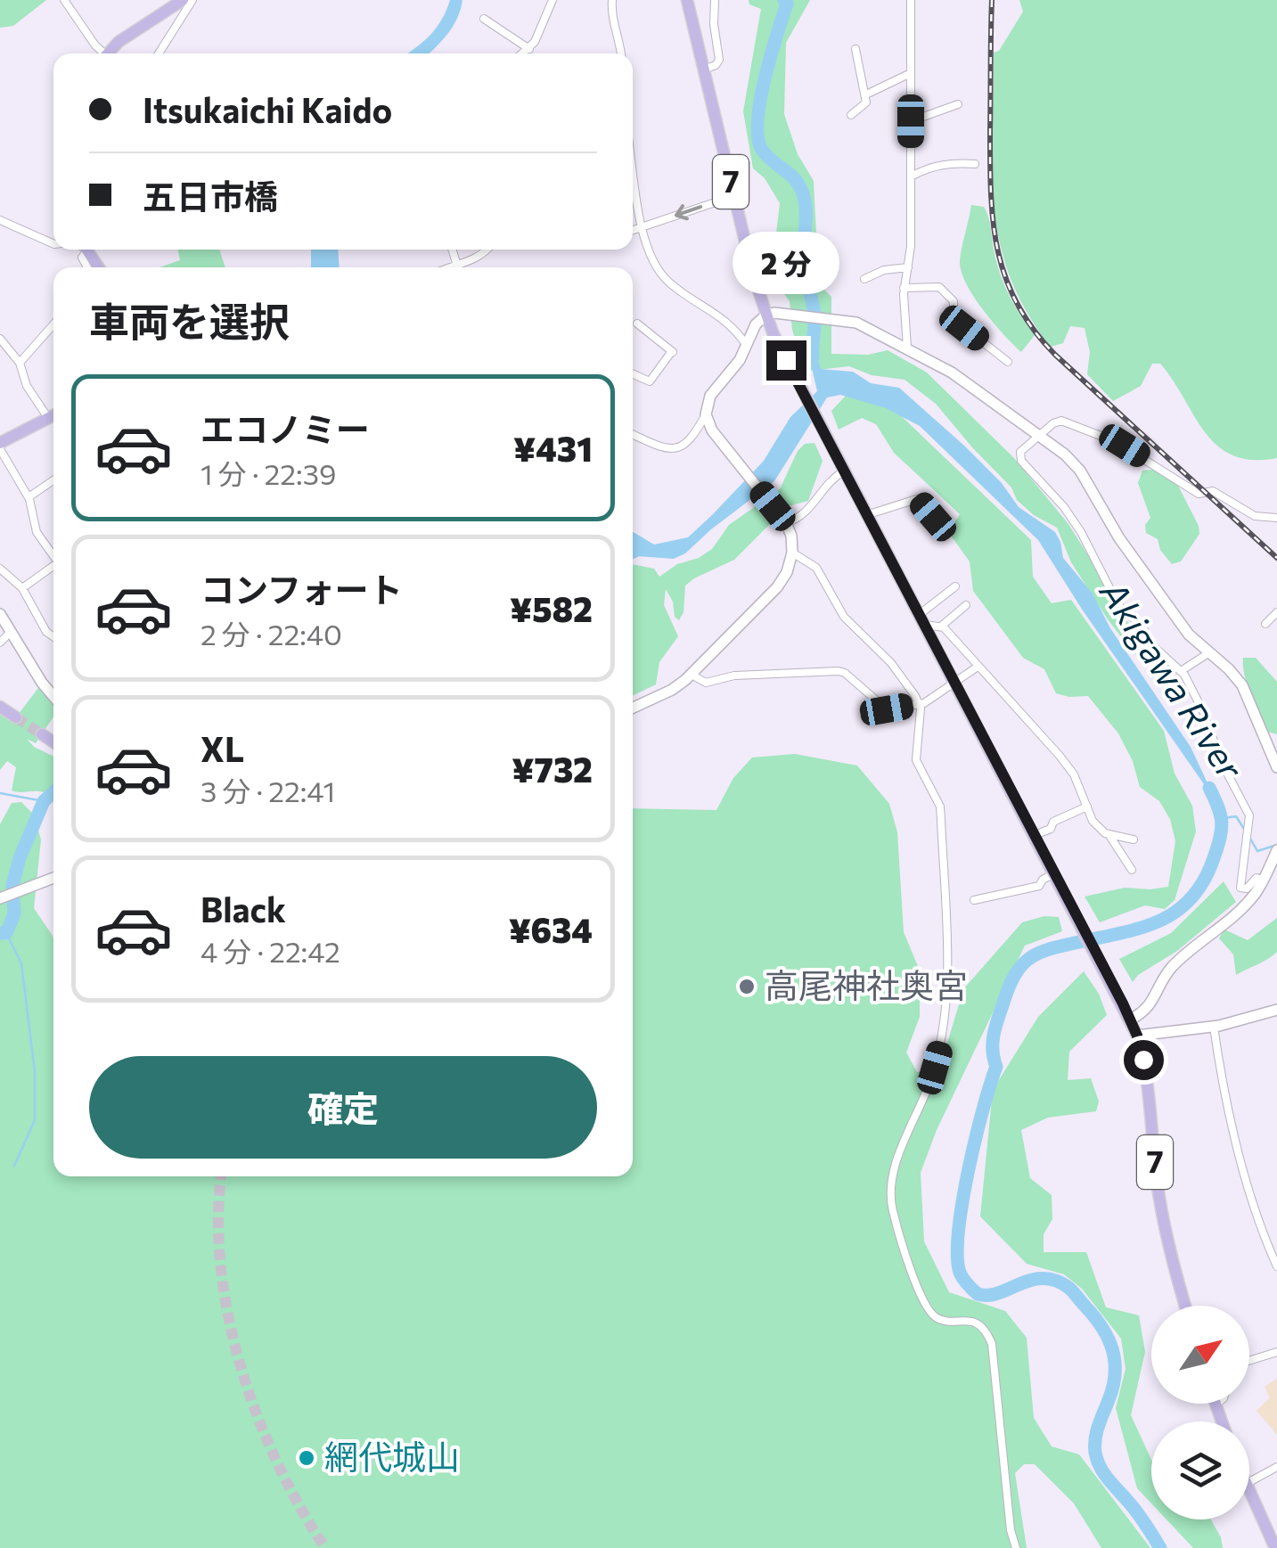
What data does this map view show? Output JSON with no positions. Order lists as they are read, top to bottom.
{
  "streets": {
    "main road": ["7"]
  },
  "water": ["Akigawa River"],
  "places": ["高尾神社奥宮", "網代城山"],
  "north": "top right",
  "page": {
    "banner": ["Itsukaichi Kaido", "五日市橋"],
    "bubble": "2 分",
    "heading": "車両を選択",
    "list": [
      {
        "name": "エコノミー",
        "note": "1 分 · 22:39",
        "value": "¥431"
      },
      {
        "name": "コンフォート",
        "note": "2 分 · 22:40",
        "value": "¥582"
      },
      {
        "name": "XL",
        "note": "3 分 · 22:41",
        "value": "¥732"
      },
      {
        "name": "Black",
        "note": "4 分 · 22:42",
        "value": "¥634"
      }
    ],
    "buttons": "確定"
  }
}
